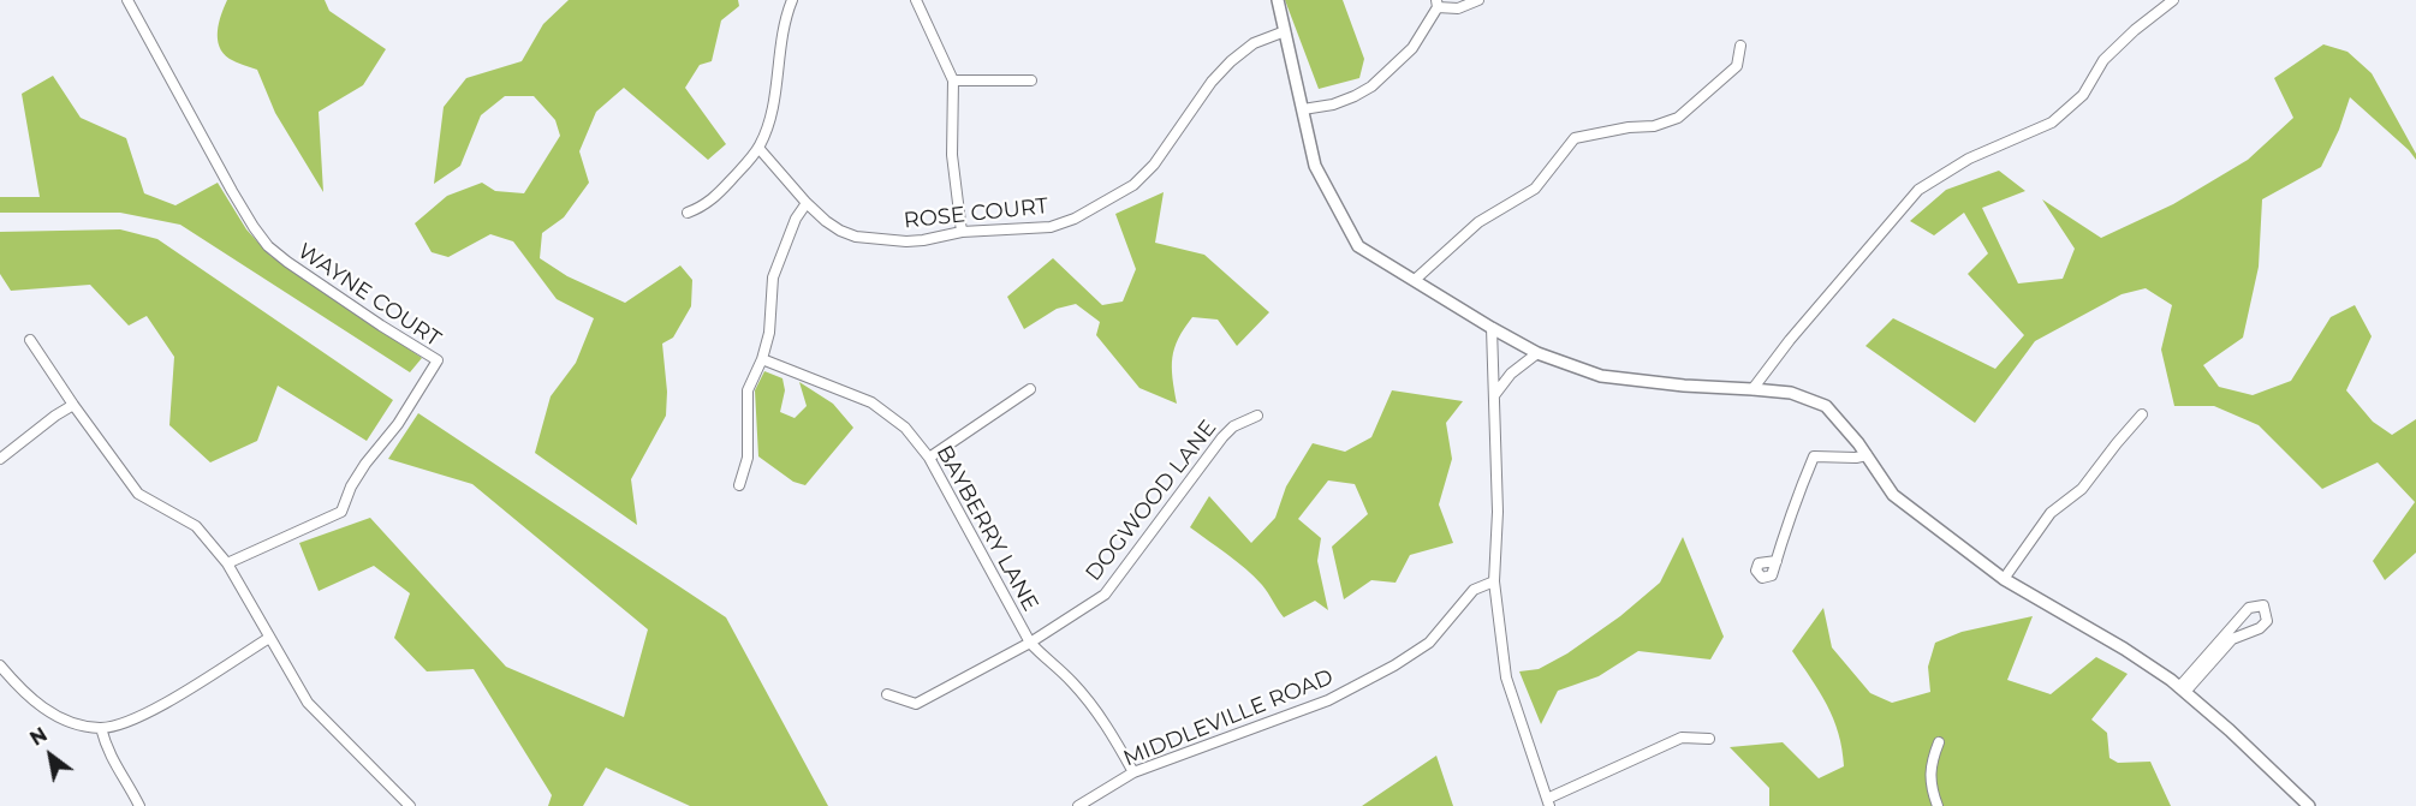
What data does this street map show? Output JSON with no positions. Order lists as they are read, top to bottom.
{
  "streets": {
    "street": [
      "ROSE COURT",
      "WAYNE COURT",
      "DOGWOOD LANE",
      "BAYBERRY LANE",
      "MIDDLEVILLE ROAD"
    ]
  },
  "crossings": [
    ["DOGWOOD LANE", "BAYBERRY LANE"],
    ["BAYBERRY LANE", "MIDDLEVILLE ROAD"]
  ],
  "north": "top left"
}
